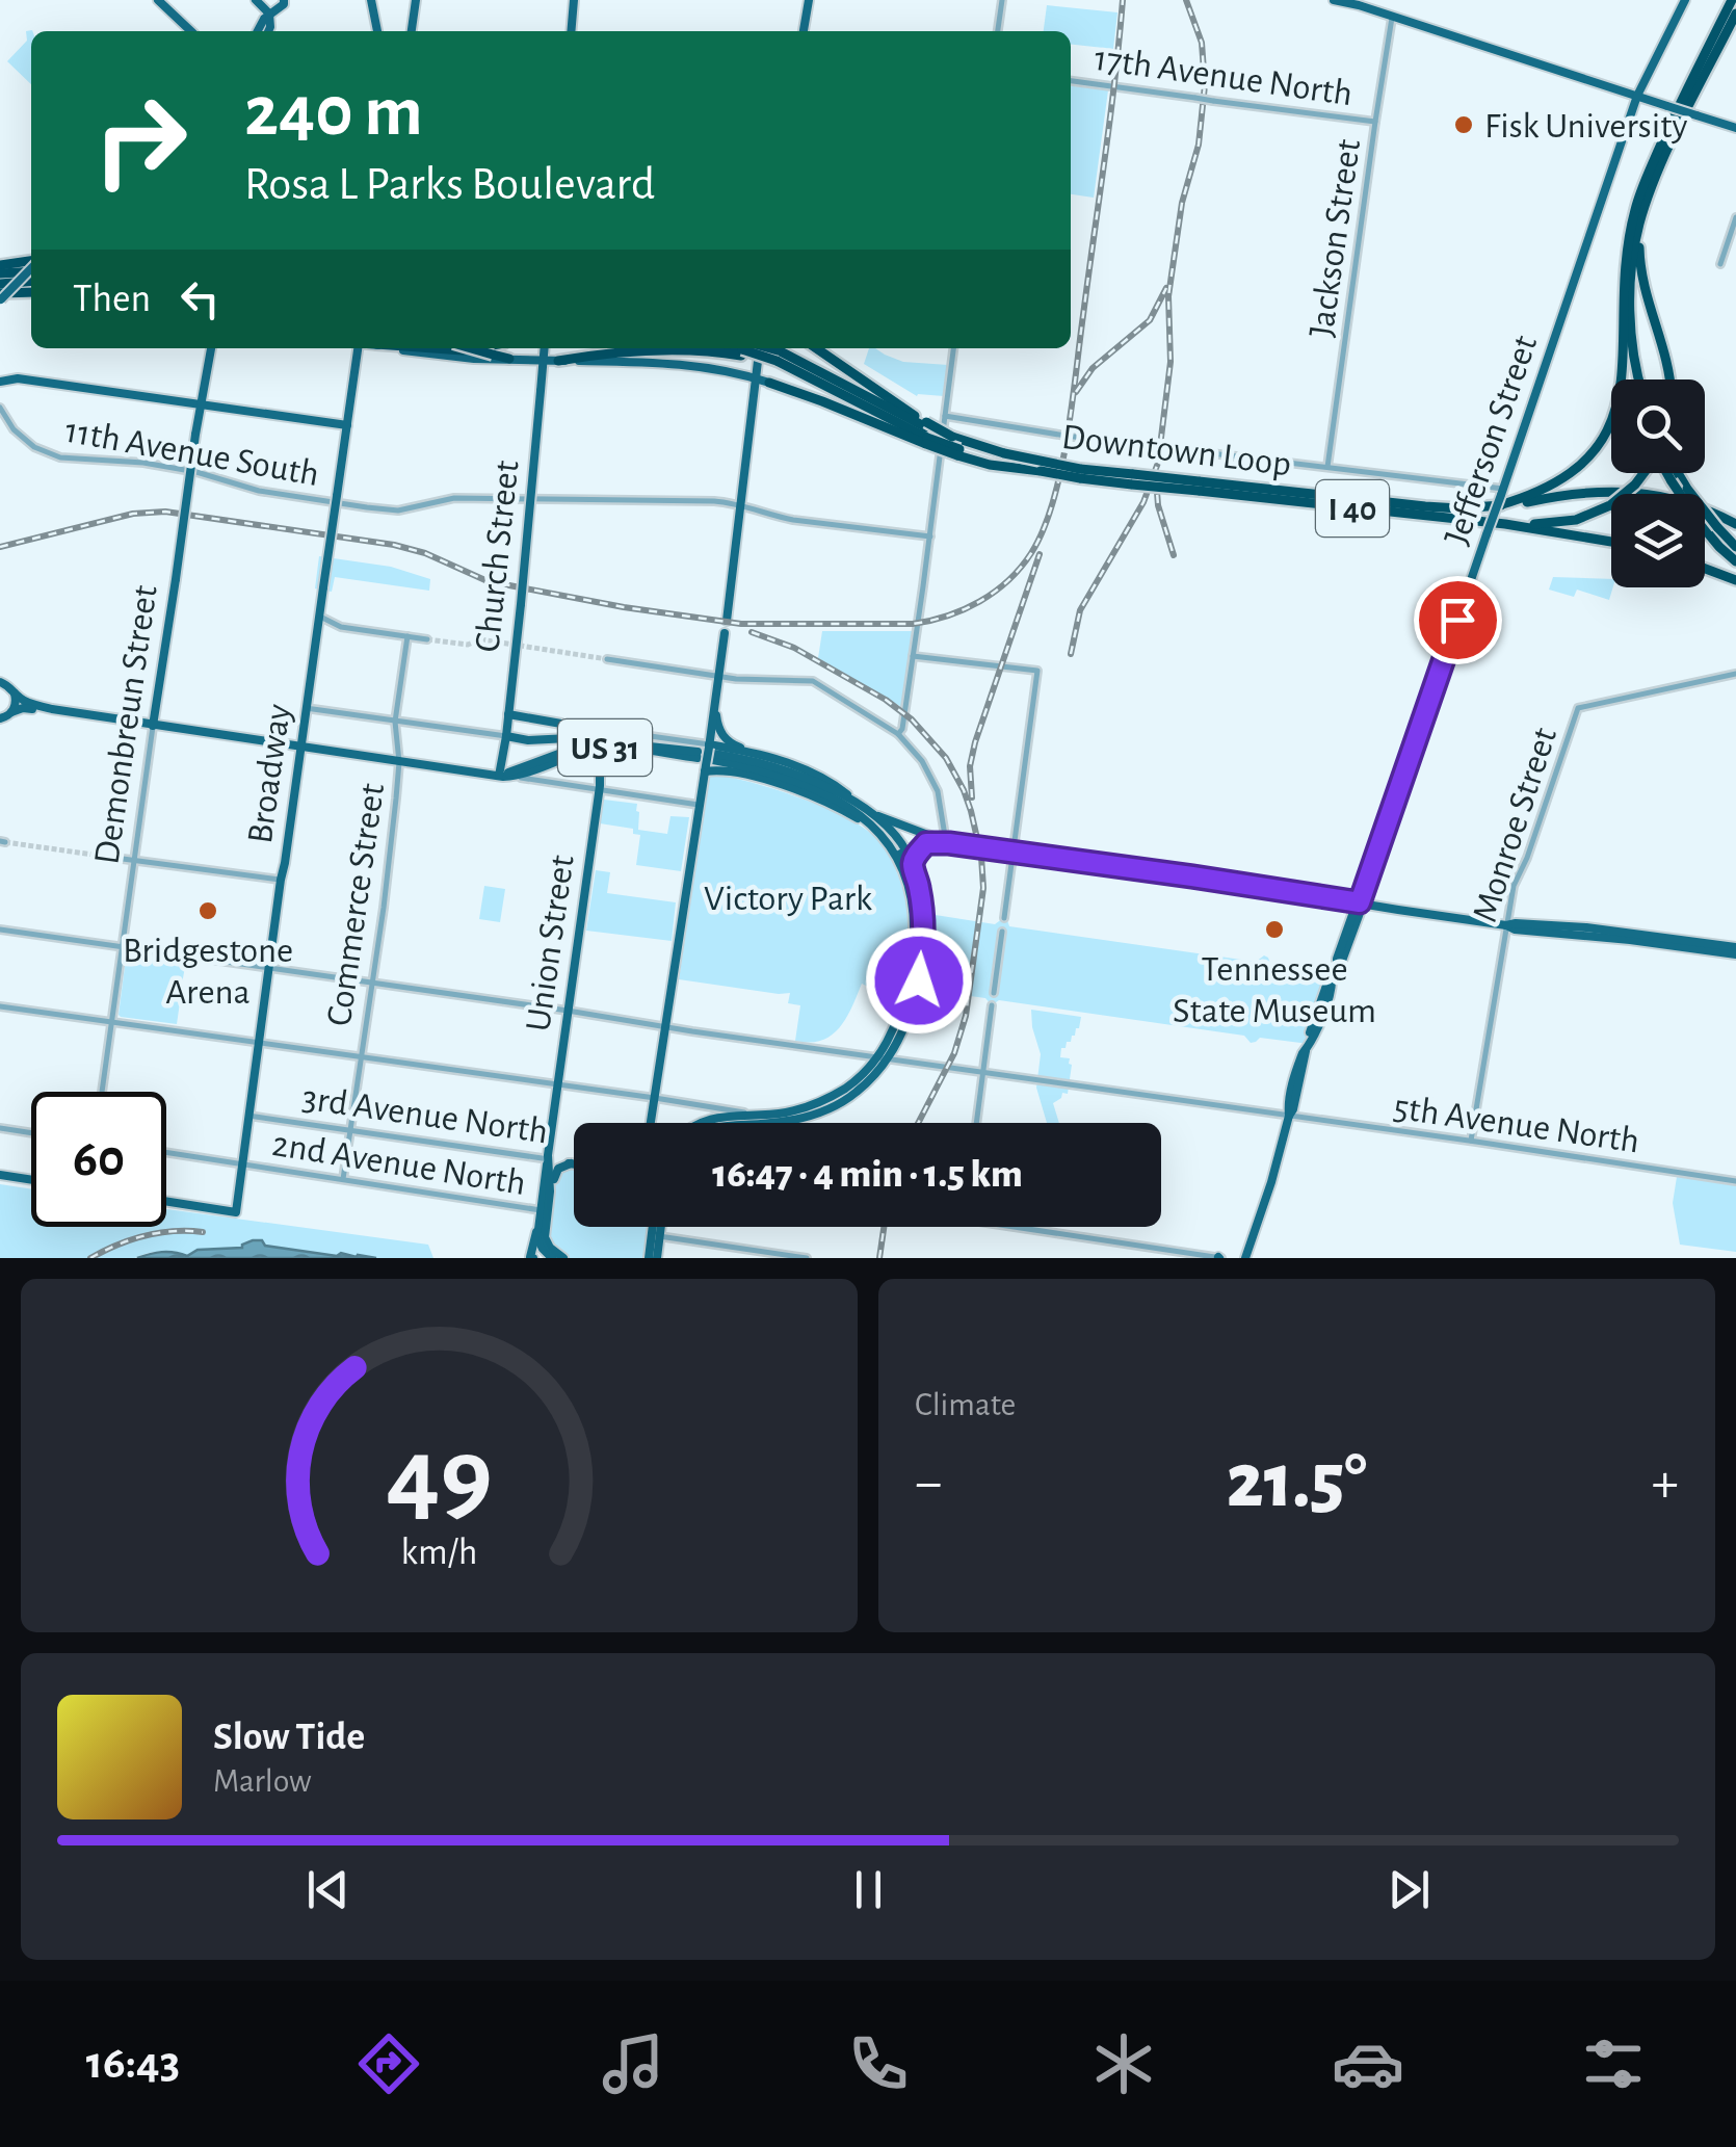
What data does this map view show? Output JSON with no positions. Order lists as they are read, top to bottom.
{
  "streets": {
    "highway": ["Downtown Loop", "I 40"],
    "main road": [
      "Jefferson Street",
      "Church Street",
      "Demonbreun Street",
      "US 31",
      "Broadway",
      "Union Street",
      "3rd Avenue North"
    ],
    "street": [
      "17th Avenue North",
      "Jackson Street",
      "11th Avenue South",
      "Monroe Street",
      "Commerce Street",
      "5th Avenue North",
      "2nd Avenue North"
    ]
  },
  "crossings": [
    ["17th Avenue North", "Jackson Street"],
    ["Jefferson Street", "Downtown Loop"],
    ["Jefferson Street", "5th Avenue North"],
    ["Downtown Loop", "I 40"],
    ["11th Avenue South", "Broadway"],
    ["Church Street", "US 31"],
    ["Church Street", "Union Street"],
    ["Demonbreun Street", "US 31"],
    ["Demonbreun Street", "5th Avenue North"],
    ["US 31", "Broadway"],
    ["US 31", "Commerce Street"],
    ["Broadway", "3rd Avenue North"],
    ["Broadway", "5th Avenue North"],
    ["Broadway", "2nd Avenue North"],
    ["Monroe Street", "5th Avenue North"],
    ["Commerce Street", "3rd Avenue North"],
    ["Commerce Street", "5th Avenue North"],
    ["Commerce Street", "2nd Avenue North"],
    ["Union Street", "3rd Avenue North"],
    ["Union Street", "5th Avenue North"],
    ["Union Street", "2nd Avenue North"]
  ],
  "parks": ["Victory Park"],
  "places": ["Fisk University", "Bridgestone Arena", "Tennessee State Museum"],
  "page": {
    "turn": ["240 m", "Rosa L Parks Boulevard"],
    "then": "Then",
    "limit": "60",
    "trip": "16:47 · 4 min · 1.5 km",
    "tile": "Climate",
    "heat": ["−", "21.5°", "+"],
    "song": ["Slow Tide", "Marlow"],
    "tabs": "16:43",
    "gauge": ["49", "km/h"]
  }
}
